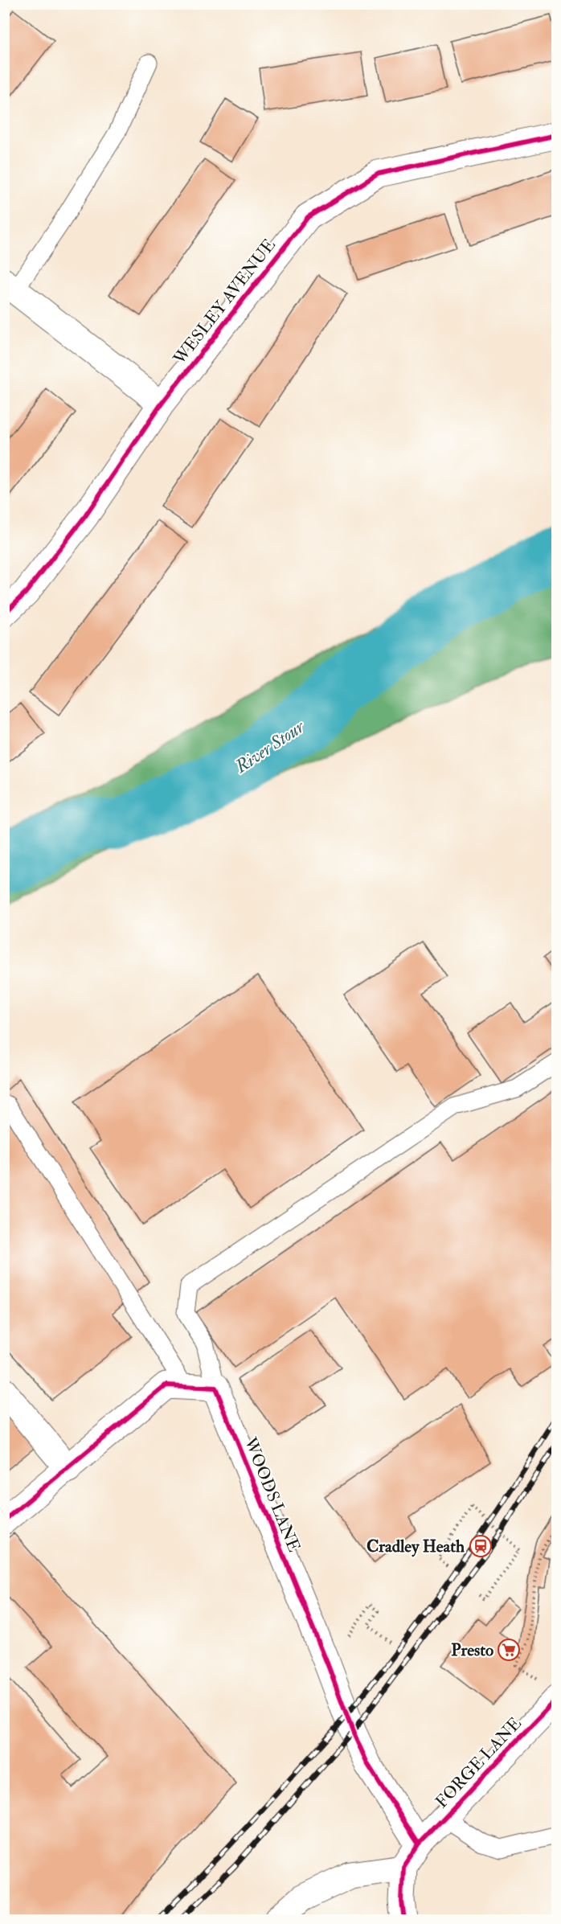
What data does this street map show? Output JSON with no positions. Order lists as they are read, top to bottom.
{
  "streets": {
    "street": ["WESLEY AVENUE", "WOODS LANE", "FORGE LANE"]
  },
  "crossings": [
    ["WOODS LANE", "FORGE LANE"]
  ],
  "water": ["River Stour"],
  "places": {
    "station": ["Cradley Heath"],
    "supermarket": ["Presto"]
  }
}
